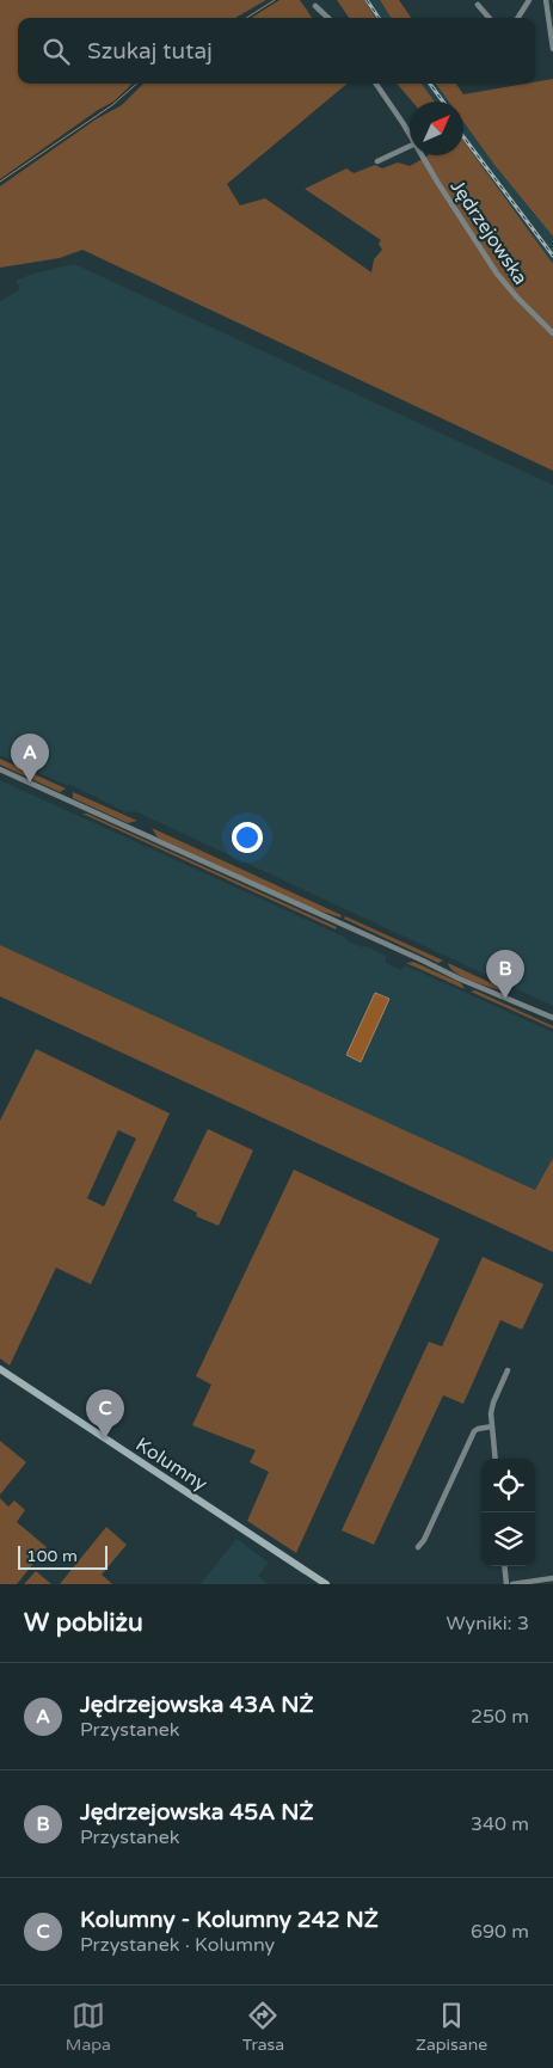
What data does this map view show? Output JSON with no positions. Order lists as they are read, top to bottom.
{
  "streets": {
    "street": ["Jędrzejowska", "Kolumny"]
  },
  "scale_bar": "100 m",
  "north": "top right",
  "page": {
    "search": "Szukaj tutaj",
    "pins": ["A", "B", "C"],
    "scale": "100 m",
    "heading": ["W pobliżu", "Wyniki: 3"],
    "list": [
      {
        "mark": "A",
        "name": "Jędrzejowska 43A NŻ",
        "note": "Przystanek",
        "value": "250 m"
      },
      {
        "mark": "B",
        "name": "Jędrzejowska 45A NŻ",
        "note": "Przystanek",
        "value": "340 m"
      },
      {
        "mark": "C",
        "name": "Kolumny - Kolumny 242 NŻ",
        "note": "Przystanek · Kolumny",
        "value": "690 m"
      }
    ],
    "nav": ["Mapa", "Trasa", "Zapisane"]
  }
}
